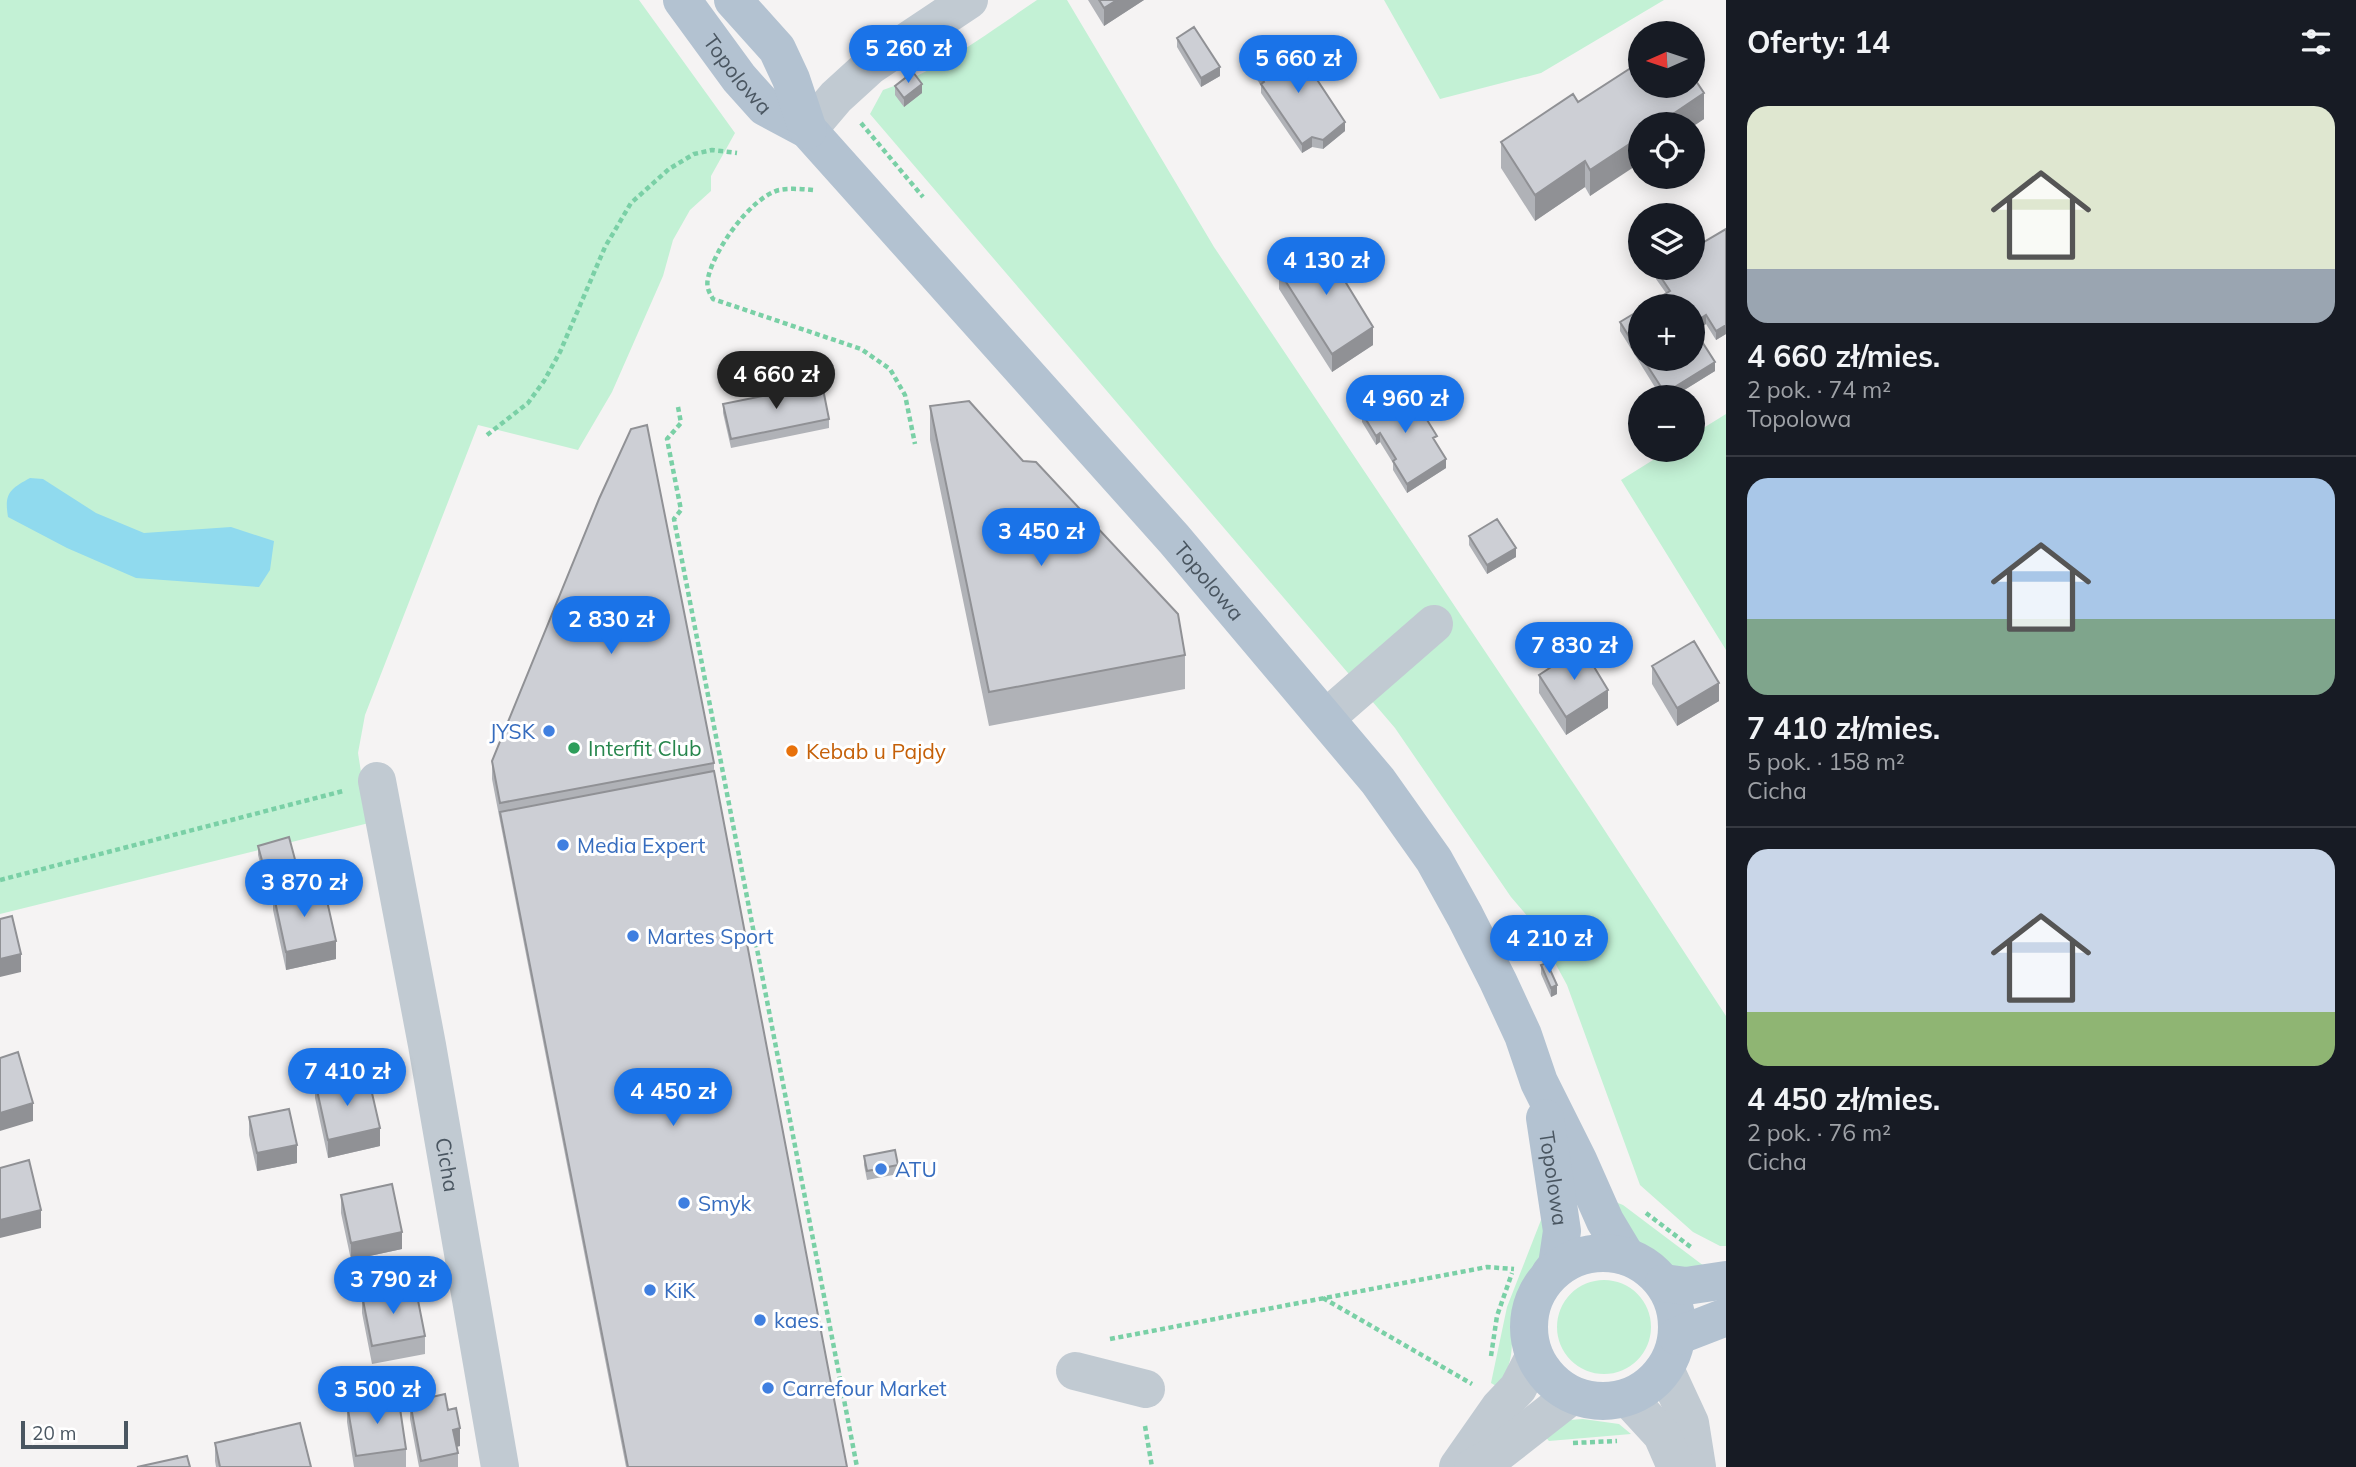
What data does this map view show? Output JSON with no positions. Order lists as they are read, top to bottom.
{
  "streets": {
    "main road": ["Topolowa"],
    "street": ["Cicha"]
  },
  "places": [
    "JYSK",
    "Interfit Club",
    "Kebab u Pajdy",
    "Media Expert",
    "Martes Sport",
    "ATU",
    "Smyk",
    "KiK",
    "kaes.",
    "Carrefour Market"
  ],
  "scale_bar": "20 m",
  "north": "left",
  "page": {
    "heading": "Oferty: 14",
    "map_buttons": ["+", "−"],
    "price": [
      "5 260 zł",
      "5 660 zł",
      "4 130 zł",
      "4 660 zł",
      "4 960 zł",
      "3 450 zł",
      "2 830 zł",
      "7 830 zł",
      "3 870 zł",
      "4 210 zł",
      "7 410 zł",
      "4 450 zł",
      "3 790 zł",
      "3 500 zł"
    ],
    "list": [
      {
        "name": "4 660 zł/mies.",
        "note": "2 pok. · 74 m² · Topolowa"
      },
      {
        "name": "7 410 zł/mies.",
        "note": "5 pok. · 158 m² · Cicha"
      },
      {
        "name": "4 450 zł/mies.",
        "note": "2 pok. · 76 m² · Cicha"
      }
    ],
    "scale": "20 m"
  }
}
